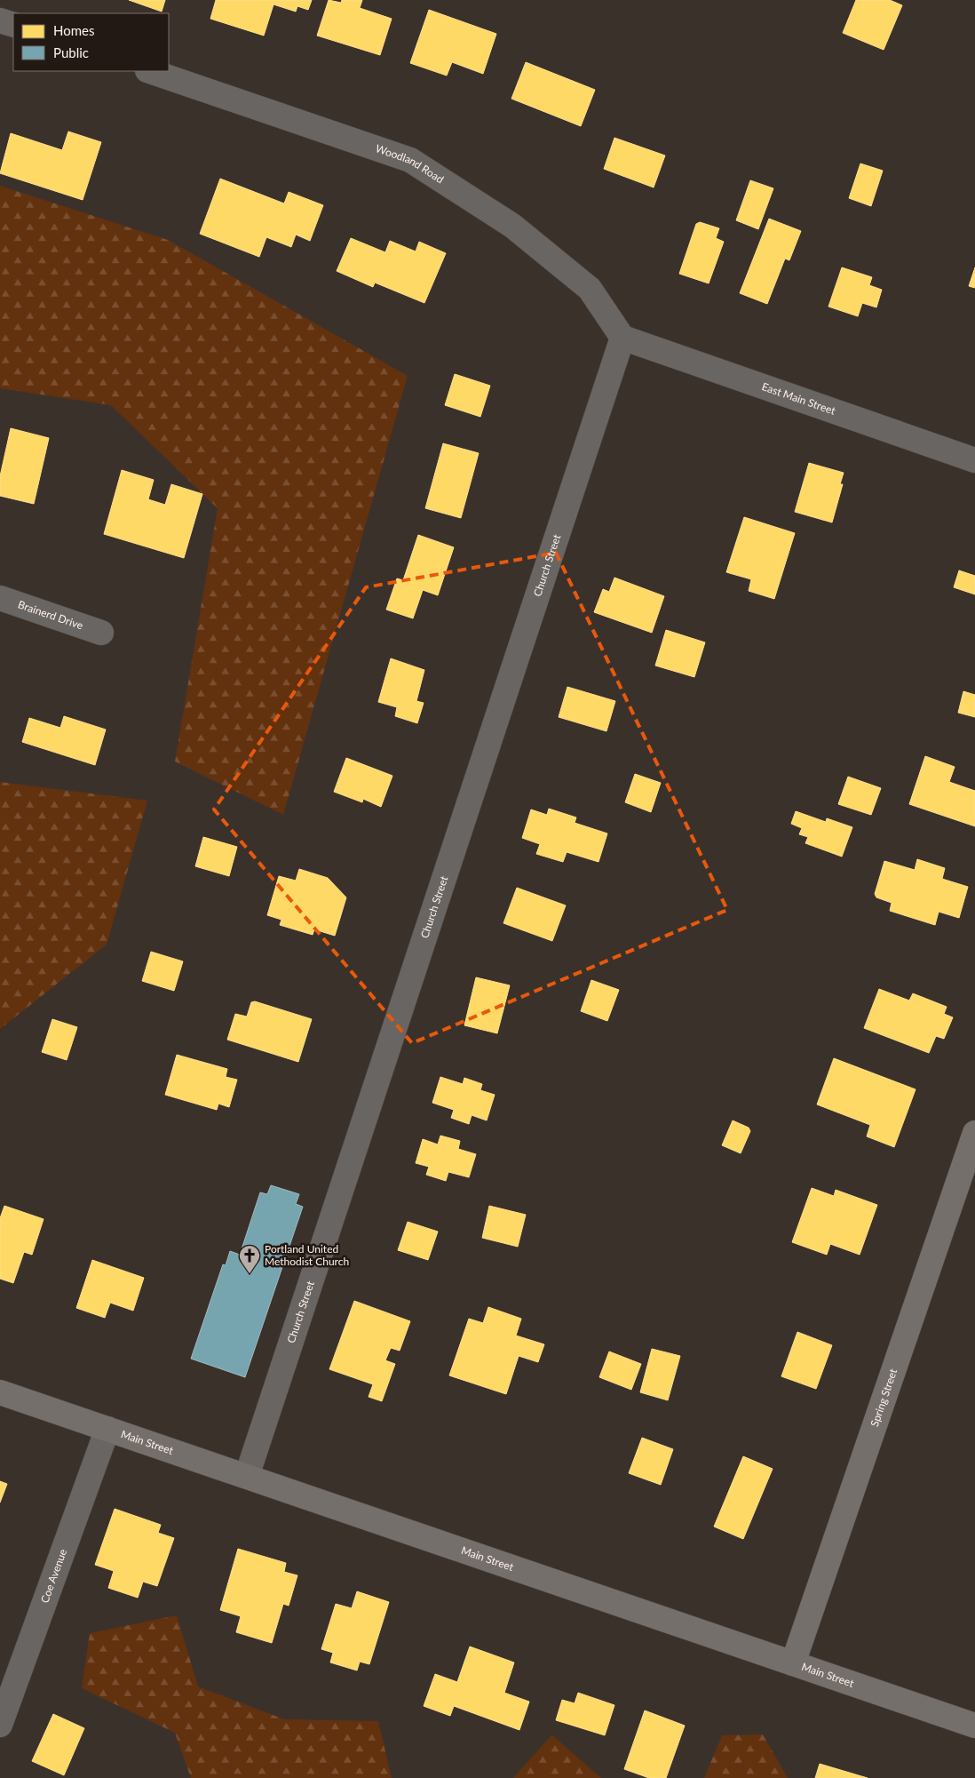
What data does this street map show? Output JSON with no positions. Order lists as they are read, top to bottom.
{
  "streets": {
    "main road": ["Spring Street", "Main Street"],
    "street": [
      "Woodland Road",
      "East Main Street",
      "Church Street",
      "Brainerd Drive",
      "Coe Avenue"
    ]
  },
  "crossings": [
    ["Woodland Road", "East Main Street"],
    ["Woodland Road", "Church Street"],
    ["East Main Street", "Church Street"],
    ["Church Street", "Main Street"],
    ["Spring Street", "Main Street"],
    ["Main Street", "Coe Avenue"]
  ],
  "places": {
    "church": ["Portland United Methodist Church"]
  },
  "legend": ["Homes", "Public"]
}
